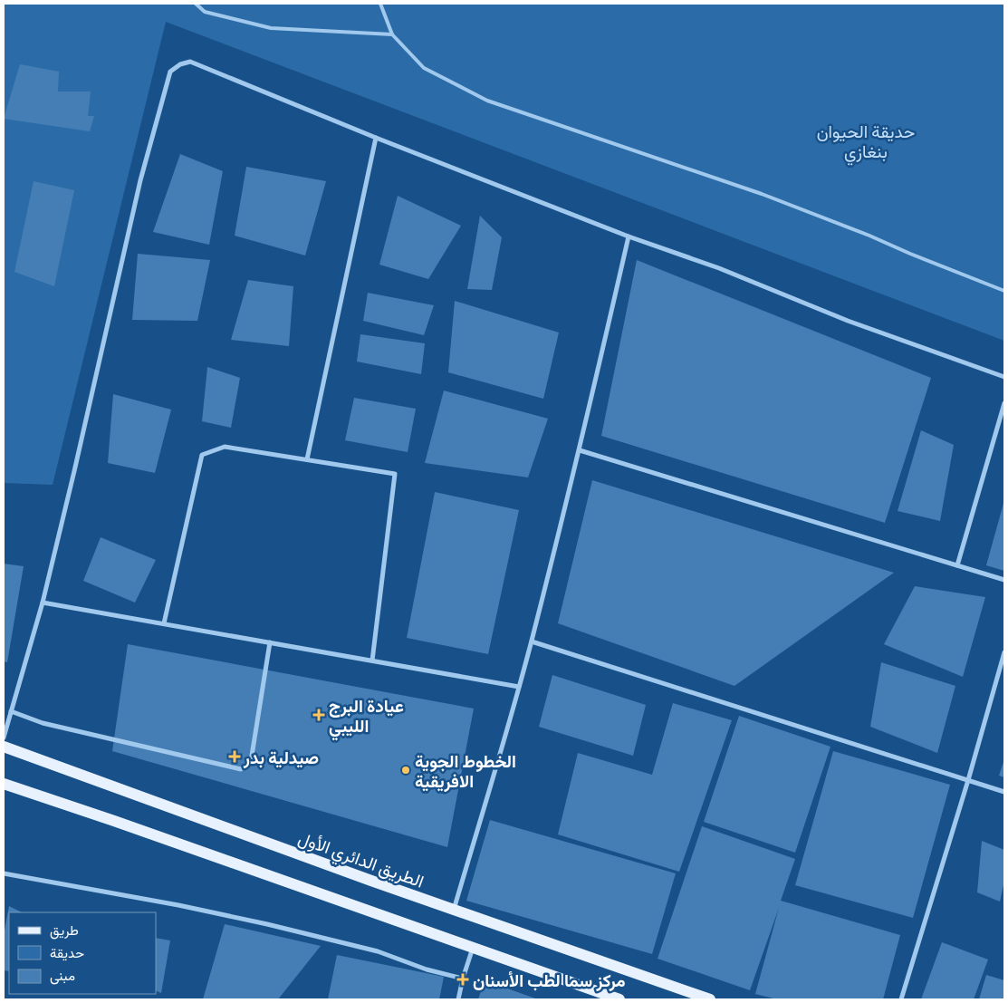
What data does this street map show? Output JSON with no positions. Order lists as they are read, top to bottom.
{
  "streets": {
    "main road": ["الطريق الدائري الأول"]
  },
  "parks": ["حديقة الحيوان بنغازي"],
  "places": {
    "health": ["عيادة البرج الليبي", "صيدلية بدر", "مركز سما لطب الأسنان"],
    "other": ["الخطوط الجوية الافريقية"]
  },
  "legend": ["طريق", "حديقة", "مبنى"]
}
